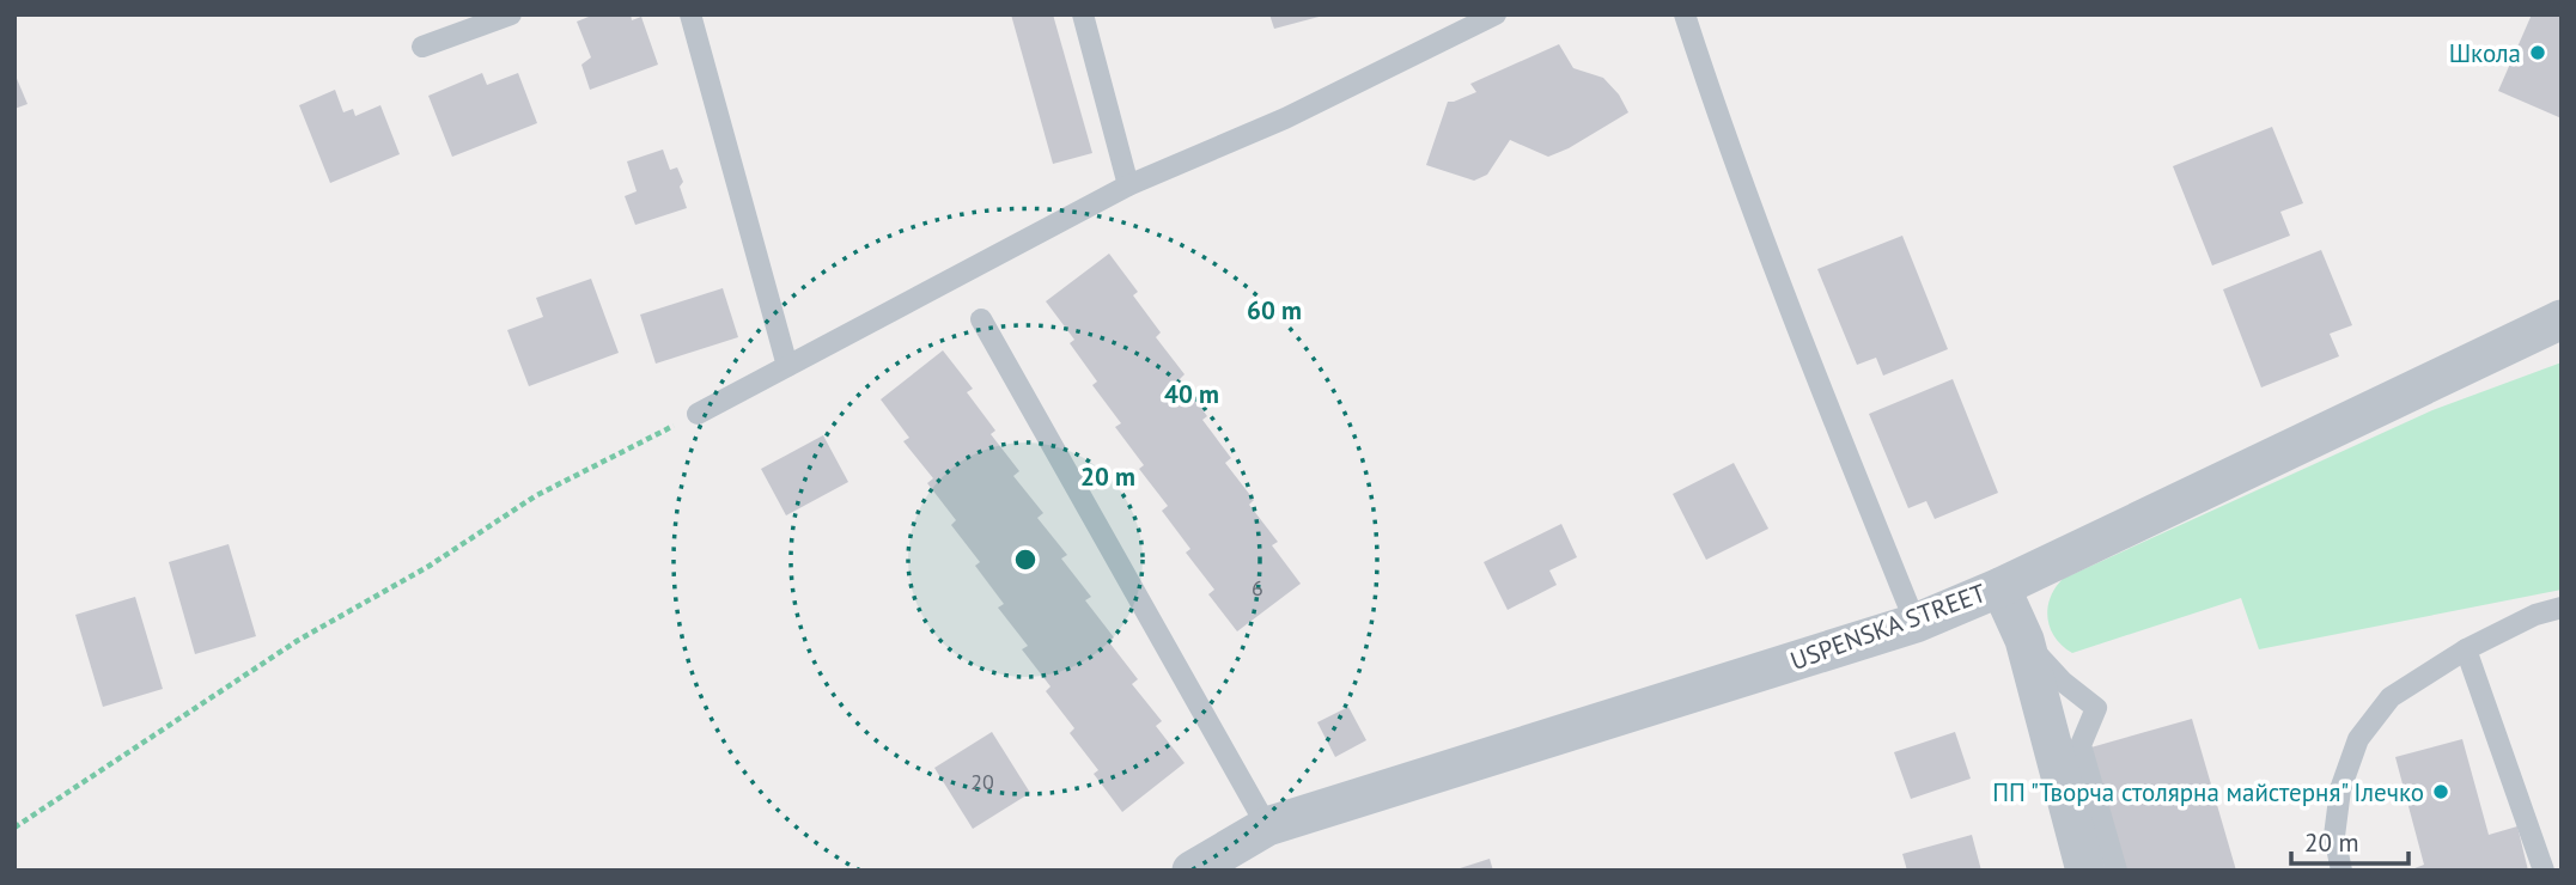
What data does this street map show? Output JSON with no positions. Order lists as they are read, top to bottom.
{
  "streets": {
    "street": ["USPENSKA STREET"]
  },
  "places": ["Школа", "ПП \"Творча столярна майстерня\" Ілечко"],
  "house_numbers": ["6", "20"],
  "scale_bar": "20 m",
  "rings": ["60 m", "40 m", "20 m"]
}
